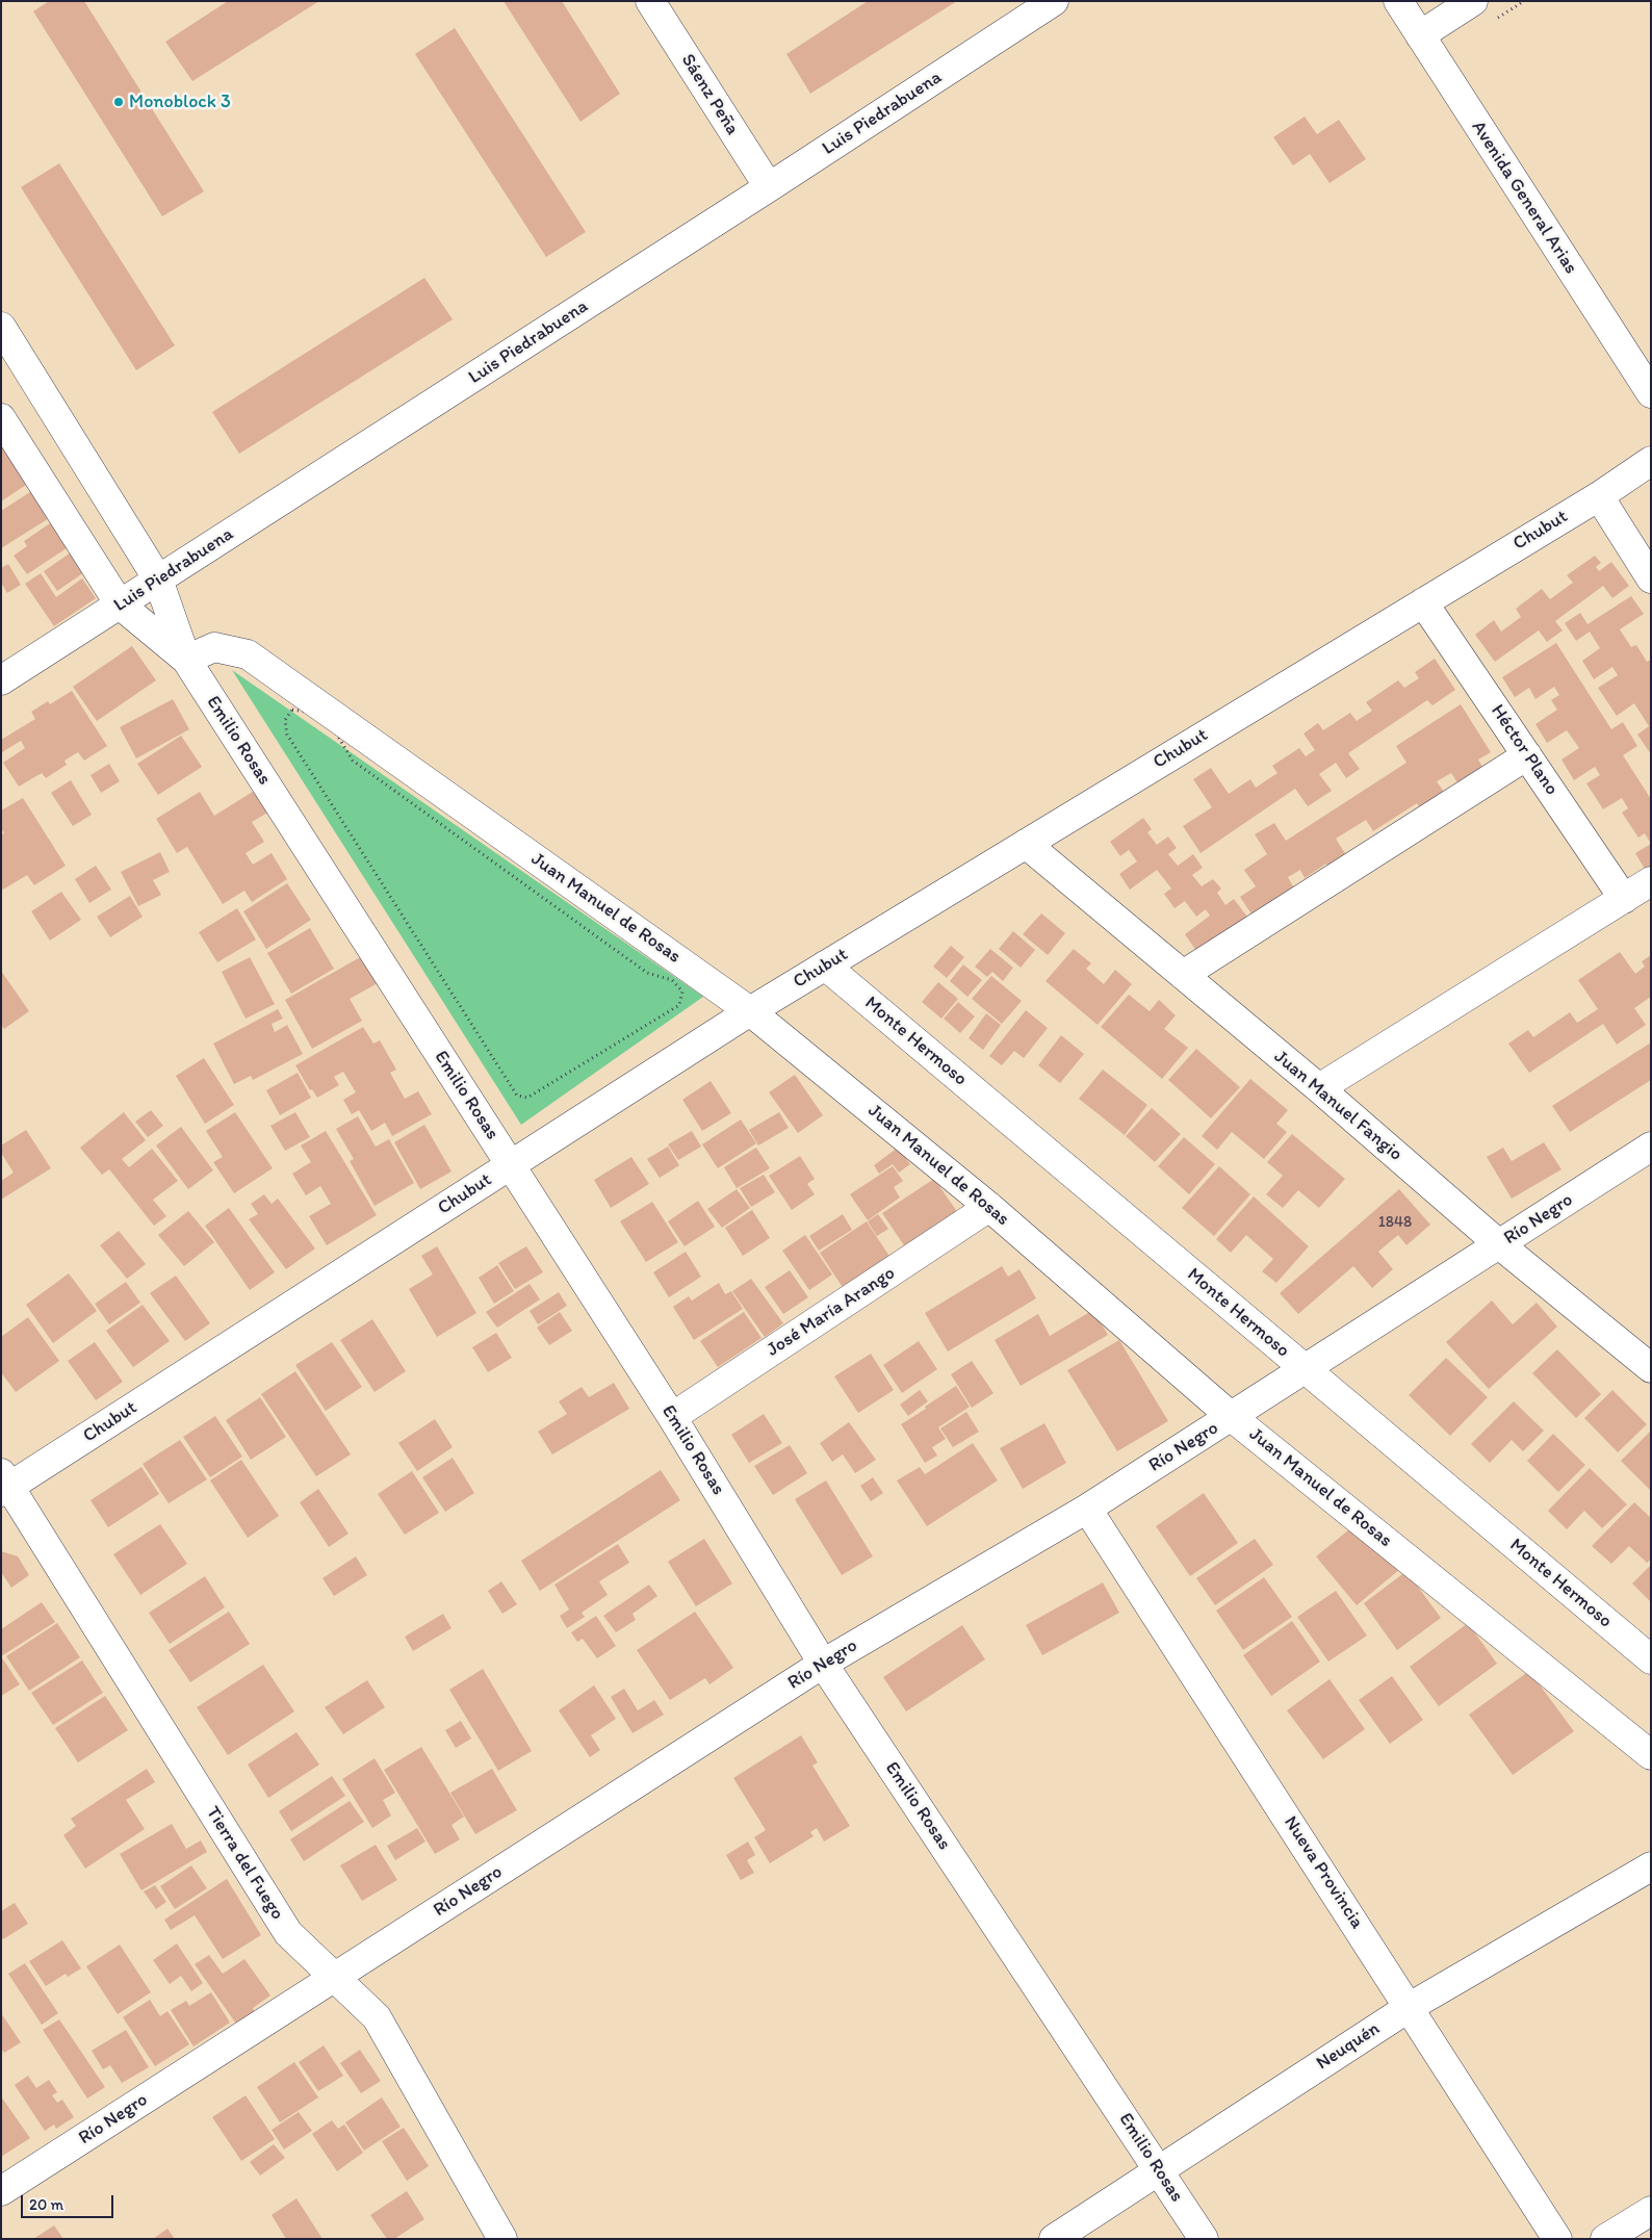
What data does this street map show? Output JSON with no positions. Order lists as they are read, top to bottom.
{
  "streets": {
    "street": [
      "Sáenz Peña",
      "Luis Piedrabuena",
      "Avenida General Arias",
      "Chubut",
      "Emilio Rosas",
      "Héctor Plano",
      "Juan Manuel de Rosas",
      "Monte Hermoso",
      "Juan Manuel Fangio",
      "Río Negro",
      "José María Arango",
      "Tierra del Fuego",
      "Nueva Provincia",
      "Neuquén"
    ]
  },
  "crossings": [
    ["Sáenz Peña", "Luis Piedrabuena"],
    ["Luis Piedrabuena", "Emilio Rosas"],
    ["Chubut", "Emilio Rosas"],
    ["Chubut", "Héctor Plano"],
    ["Chubut", "Juan Manuel de Rosas"],
    ["Chubut", "Monte Hermoso"],
    ["Chubut", "Juan Manuel Fangio"],
    ["Chubut", "Tierra del Fuego"],
    ["Emilio Rosas", "Juan Manuel de Rosas"],
    ["Emilio Rosas", "Río Negro"],
    ["Emilio Rosas", "José María Arango"],
    ["Emilio Rosas", "Neuquén"],
    ["Juan Manuel de Rosas", "Río Negro"],
    ["Juan Manuel de Rosas", "José María Arango"],
    ["Monte Hermoso", "Río Negro"],
    ["Juan Manuel Fangio", "Río Negro"],
    ["Río Negro", "Tierra del Fuego"],
    ["Río Negro", "Nueva Provincia"],
    ["Nueva Provincia", "Neuquén"]
  ],
  "places": ["Monoblock 3"],
  "house_numbers": ["1848"],
  "scale_bar": "20 m"
}
